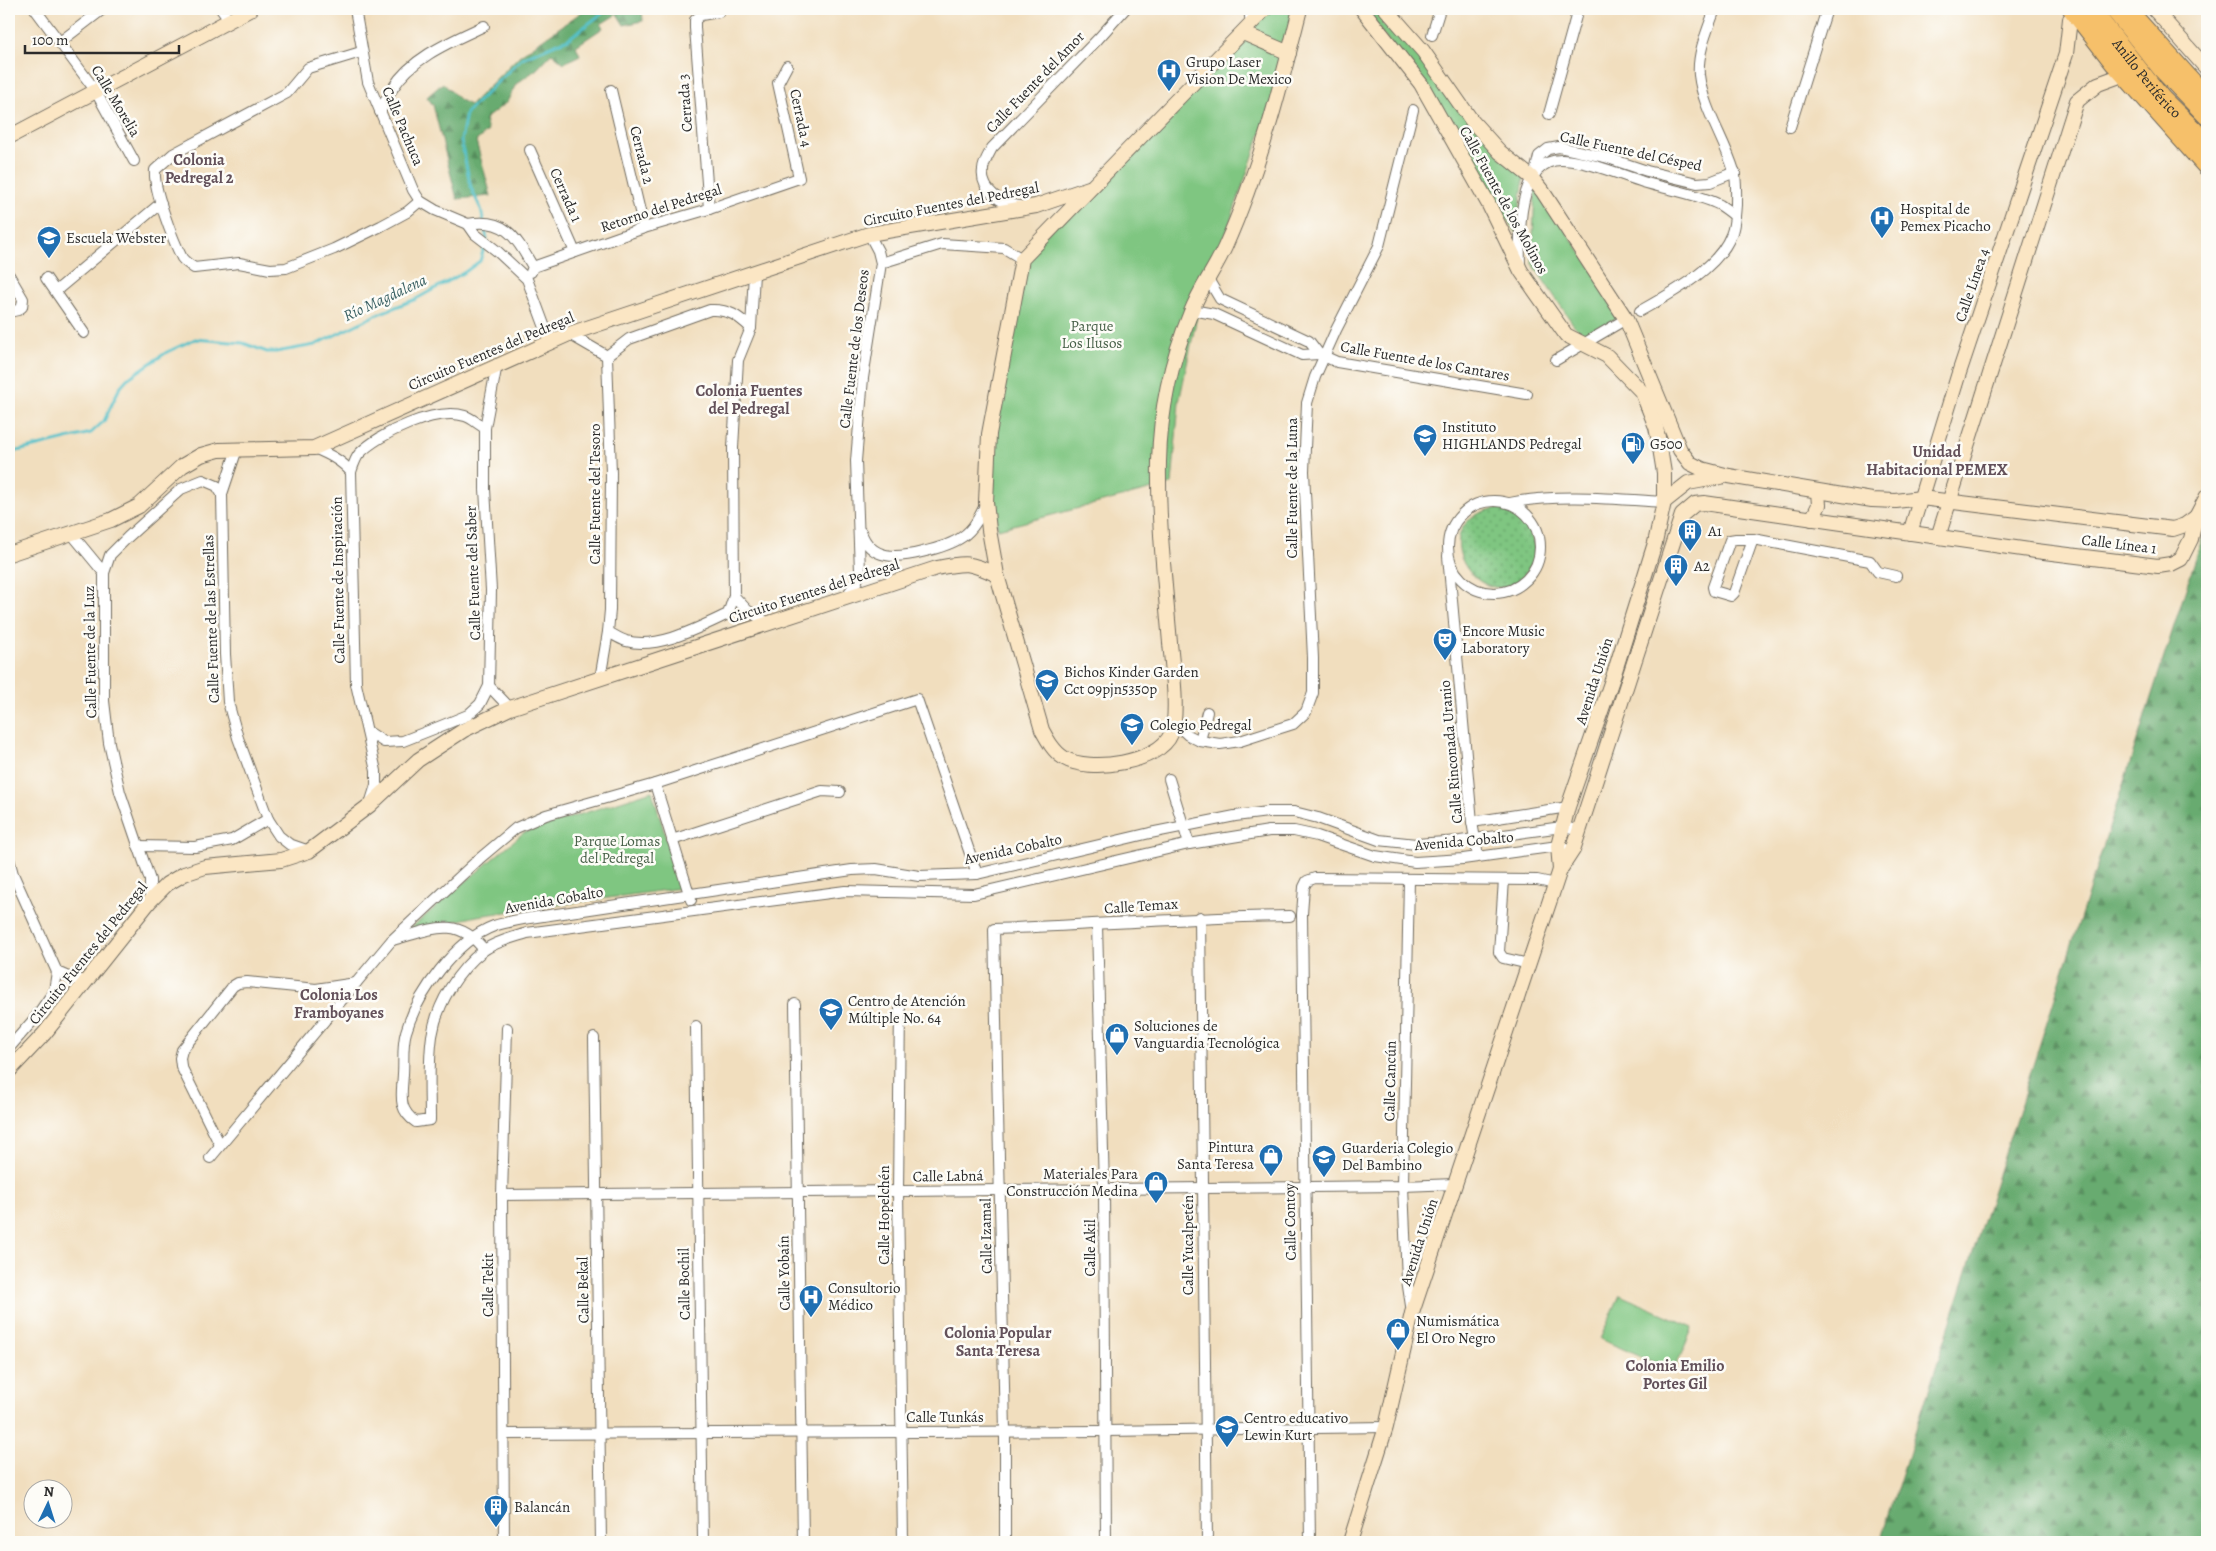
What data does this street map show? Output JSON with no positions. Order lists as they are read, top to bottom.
{
  "streets": {
    "highway": ["Anillo Periférico"],
    "street": [
      "Calle Fuente del Amor",
      "Calle Morelia",
      "Cerrada 3",
      "Cerrada 4",
      "Calle Pachuca",
      "Calle Fuente del Césped",
      "Cerrada 2",
      "Cerrada 1",
      "Calle Fuente de los Molinos",
      "Circuito Fuentes del Pedregal",
      "Retorno del Pedregal",
      "Calle Línea 4",
      "Calle Fuente de los Deseos",
      "Calle Fuente de los Cantares",
      "Calle Fuente de la Luna",
      "Calle Fuente del Tesoro",
      "Calle Línea 1",
      "Calle Fuente del Saber",
      "Calle Fuente de Inspiración",
      "Calle Fuente de las Estrellas",
      "Calle Fuente de la Luz",
      "Avenida Unión",
      "Calle Rinconada Uranio",
      "Avenida Cobalto",
      "Calle Temax",
      "Calle Cancún",
      "Calle Labná",
      "Calle Hopelchén",
      "Calle Contoy",
      "Calle Izamal",
      "Calle Yucalpetén",
      "Calle Akil",
      "Calle Yobaín",
      "Calle Bochil",
      "Calle Tekit",
      "Calle Bekal",
      "Calle Tunkás"
    ]
  },
  "crossings": [
    ["Calle Fuente del Amor", "Circuito Fuentes del Pedregal"],
    ["Cerrada 3", "Retorno del Pedregal"],
    ["Cerrada 4", "Retorno del Pedregal"],
    ["Calle Fuente del Césped", "Calle Fuente de los Molinos"],
    ["Cerrada 2", "Retorno del Pedregal"],
    ["Cerrada 1", "Retorno del Pedregal"],
    ["Calle Fuente de los Molinos", "Calle Línea 1"],
    ["Calle Fuente de los Molinos", "Avenida Unión"],
    ["Circuito Fuentes del Pedregal", "Calle Fuente de los Deseos"],
    ["Circuito Fuentes del Pedregal", "Calle Fuente del Tesoro"],
    ["Circuito Fuentes del Pedregal", "Calle Fuente del Saber"],
    ["Circuito Fuentes del Pedregal", "Calle Fuente de Inspiración"],
    ["Circuito Fuentes del Pedregal", "Calle Fuente de las Estrellas"],
    ["Circuito Fuentes del Pedregal", "Calle Fuente de la Luz"],
    ["Calle Línea 4", "Calle Línea 1"],
    ["Calle Fuente de los Cantares", "Calle Fuente de la Luna"],
    ["Calle Línea 1", "Avenida Unión"],
    ["Calle Fuente de las Estrellas", "Calle Fuente de la Luz"],
    ["Avenida Unión", "Avenida Cobalto"],
    ["Avenida Unión", "Calle Cancún"],
    ["Avenida Unión", "Calle Labná"],
    ["Avenida Unión", "Calle Tunkás"],
    ["Calle Rinconada Uranio", "Avenida Cobalto"],
    ["Calle Temax", "Calle Izamal"],
    ["Calle Temax", "Calle Yucalpetén"],
    ["Calle Temax", "Calle Akil"],
    ["Calle Cancún", "Calle Labná"],
    ["Calle Cancún", "Calle Contoy"],
    ["Calle Labná", "Calle Hopelchén"],
    ["Calle Labná", "Calle Contoy"],
    ["Calle Labná", "Calle Izamal"],
    ["Calle Labná", "Calle Yucalpetén"],
    ["Calle Labná", "Calle Akil"],
    ["Calle Labná", "Calle Yobaín"],
    ["Calle Labná", "Calle Bochil"],
    ["Calle Labná", "Calle Tekit"],
    ["Calle Labná", "Calle Bekal"],
    ["Calle Hopelchén", "Calle Tunkás"],
    ["Calle Contoy", "Calle Tunkás"],
    ["Calle Izamal", "Calle Tunkás"],
    ["Calle Yucalpetén", "Calle Tunkás"],
    ["Calle Akil", "Calle Tunkás"],
    ["Calle Yobaín", "Calle Tunkás"],
    ["Calle Bochil", "Calle Tunkás"],
    ["Calle Tekit", "Calle Tunkás"],
    ["Calle Bekal", "Calle Tunkás"]
  ],
  "districts": [
    "Colonia Pedregal 2",
    "Colonia Fuentes del Pedregal",
    "Unidad Habitacional PEMEX",
    "Colonia Los Framboyanes",
    "Colonia Popular Santa Teresa",
    "Colonia Emilio Portes Gil"
  ],
  "water": ["Río Magdalena"],
  "parks": ["Parque Los Ilusos", "Parque Lomas del Pedregal"],
  "places": {
    "hospital": ["Grupo Laser Vision De Mexico", "Hospital de Pemex Picacho", "Consultorio Médico"],
    "school or university": [
      "Escuela Webster",
      "Instituto HIGHLANDS Pedregal",
      "Bichos Kinder Garden Cct 09pjn5350p",
      "Colegio Pedregal",
      "Centro de Atención Múltiple No. 64",
      "Guarderia Colegio Del Bambino",
      "Centro educativo Lewin Kurt"
    ],
    "fuel station": ["G500"],
    "building": ["A1", "A2", "Balancán"],
    "theatre": ["Encore Music Laboratory"],
    "shop": [
      "Soluciones de Vanguardia Tecnológica",
      "Pintura Santa Teresa",
      "Materiales Para Construcción Medina",
      "Numismática El Oro Negro"
    ]
  },
  "scale_bar": "100 m",
  "north": "top"
}
